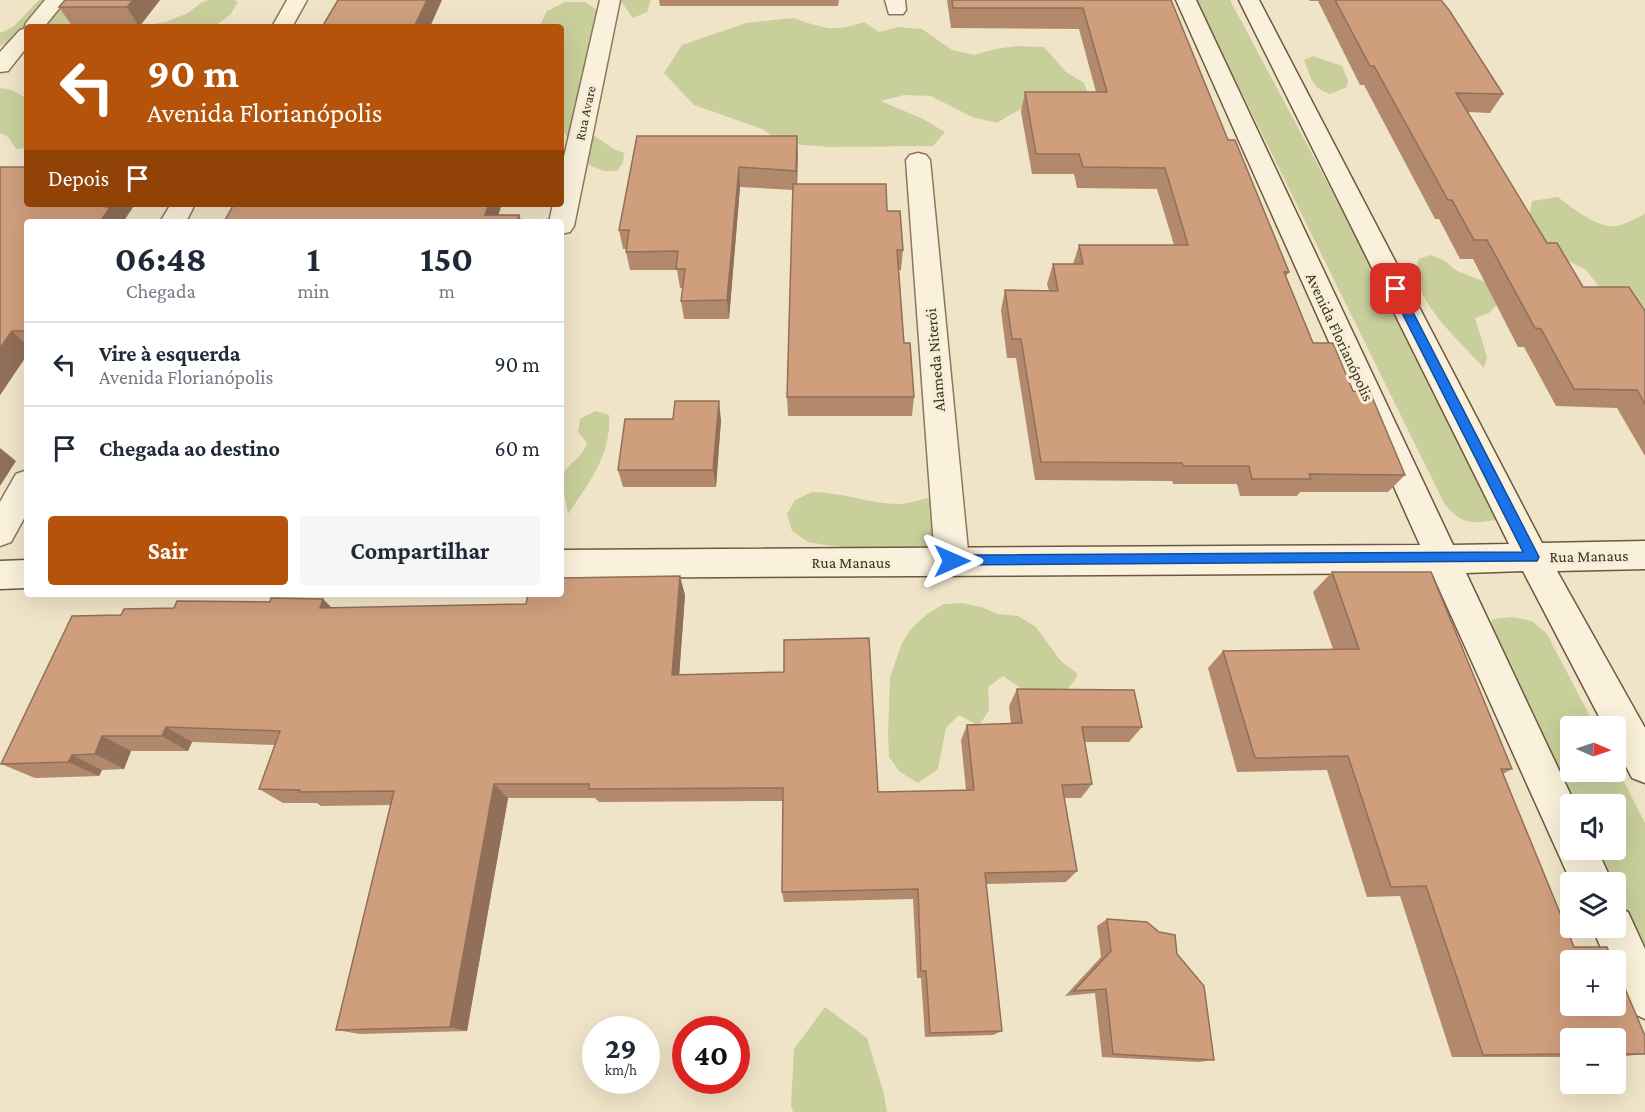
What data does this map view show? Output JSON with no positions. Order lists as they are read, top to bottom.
{
  "streets": {
    "street": [
      "Rua Avare",
      "Avenida Florianópolis",
      "Alameda Niterói",
      "Rua Manaus"
    ]
  },
  "crossings": [
    ["Avenida Florianópolis", "Rua Manaus"],
    ["Alameda Niterói", "Rua Manaus"]
  ],
  "north": "right",
  "page": {
    "turn": ["90 m", "Avenida Florianópolis"],
    "then": "Depois",
    "eta": [
      "06:48",
      "Chegada",
      "1",
      "min",
      "150",
      "m"
    ],
    "list": [
      {
        "name": "Vire à esquerda",
        "note": "Avenida Florianópolis",
        "value": "90 m"
      },
      {
        "name": "Chegada ao destino",
        "value": "60 m"
      }
    ],
    "buttons": ["Sair", "Compartilhar"],
    "map_buttons": ["+", "−"],
    "speed": "29 km/h",
    "limit": "40"
  }
}
